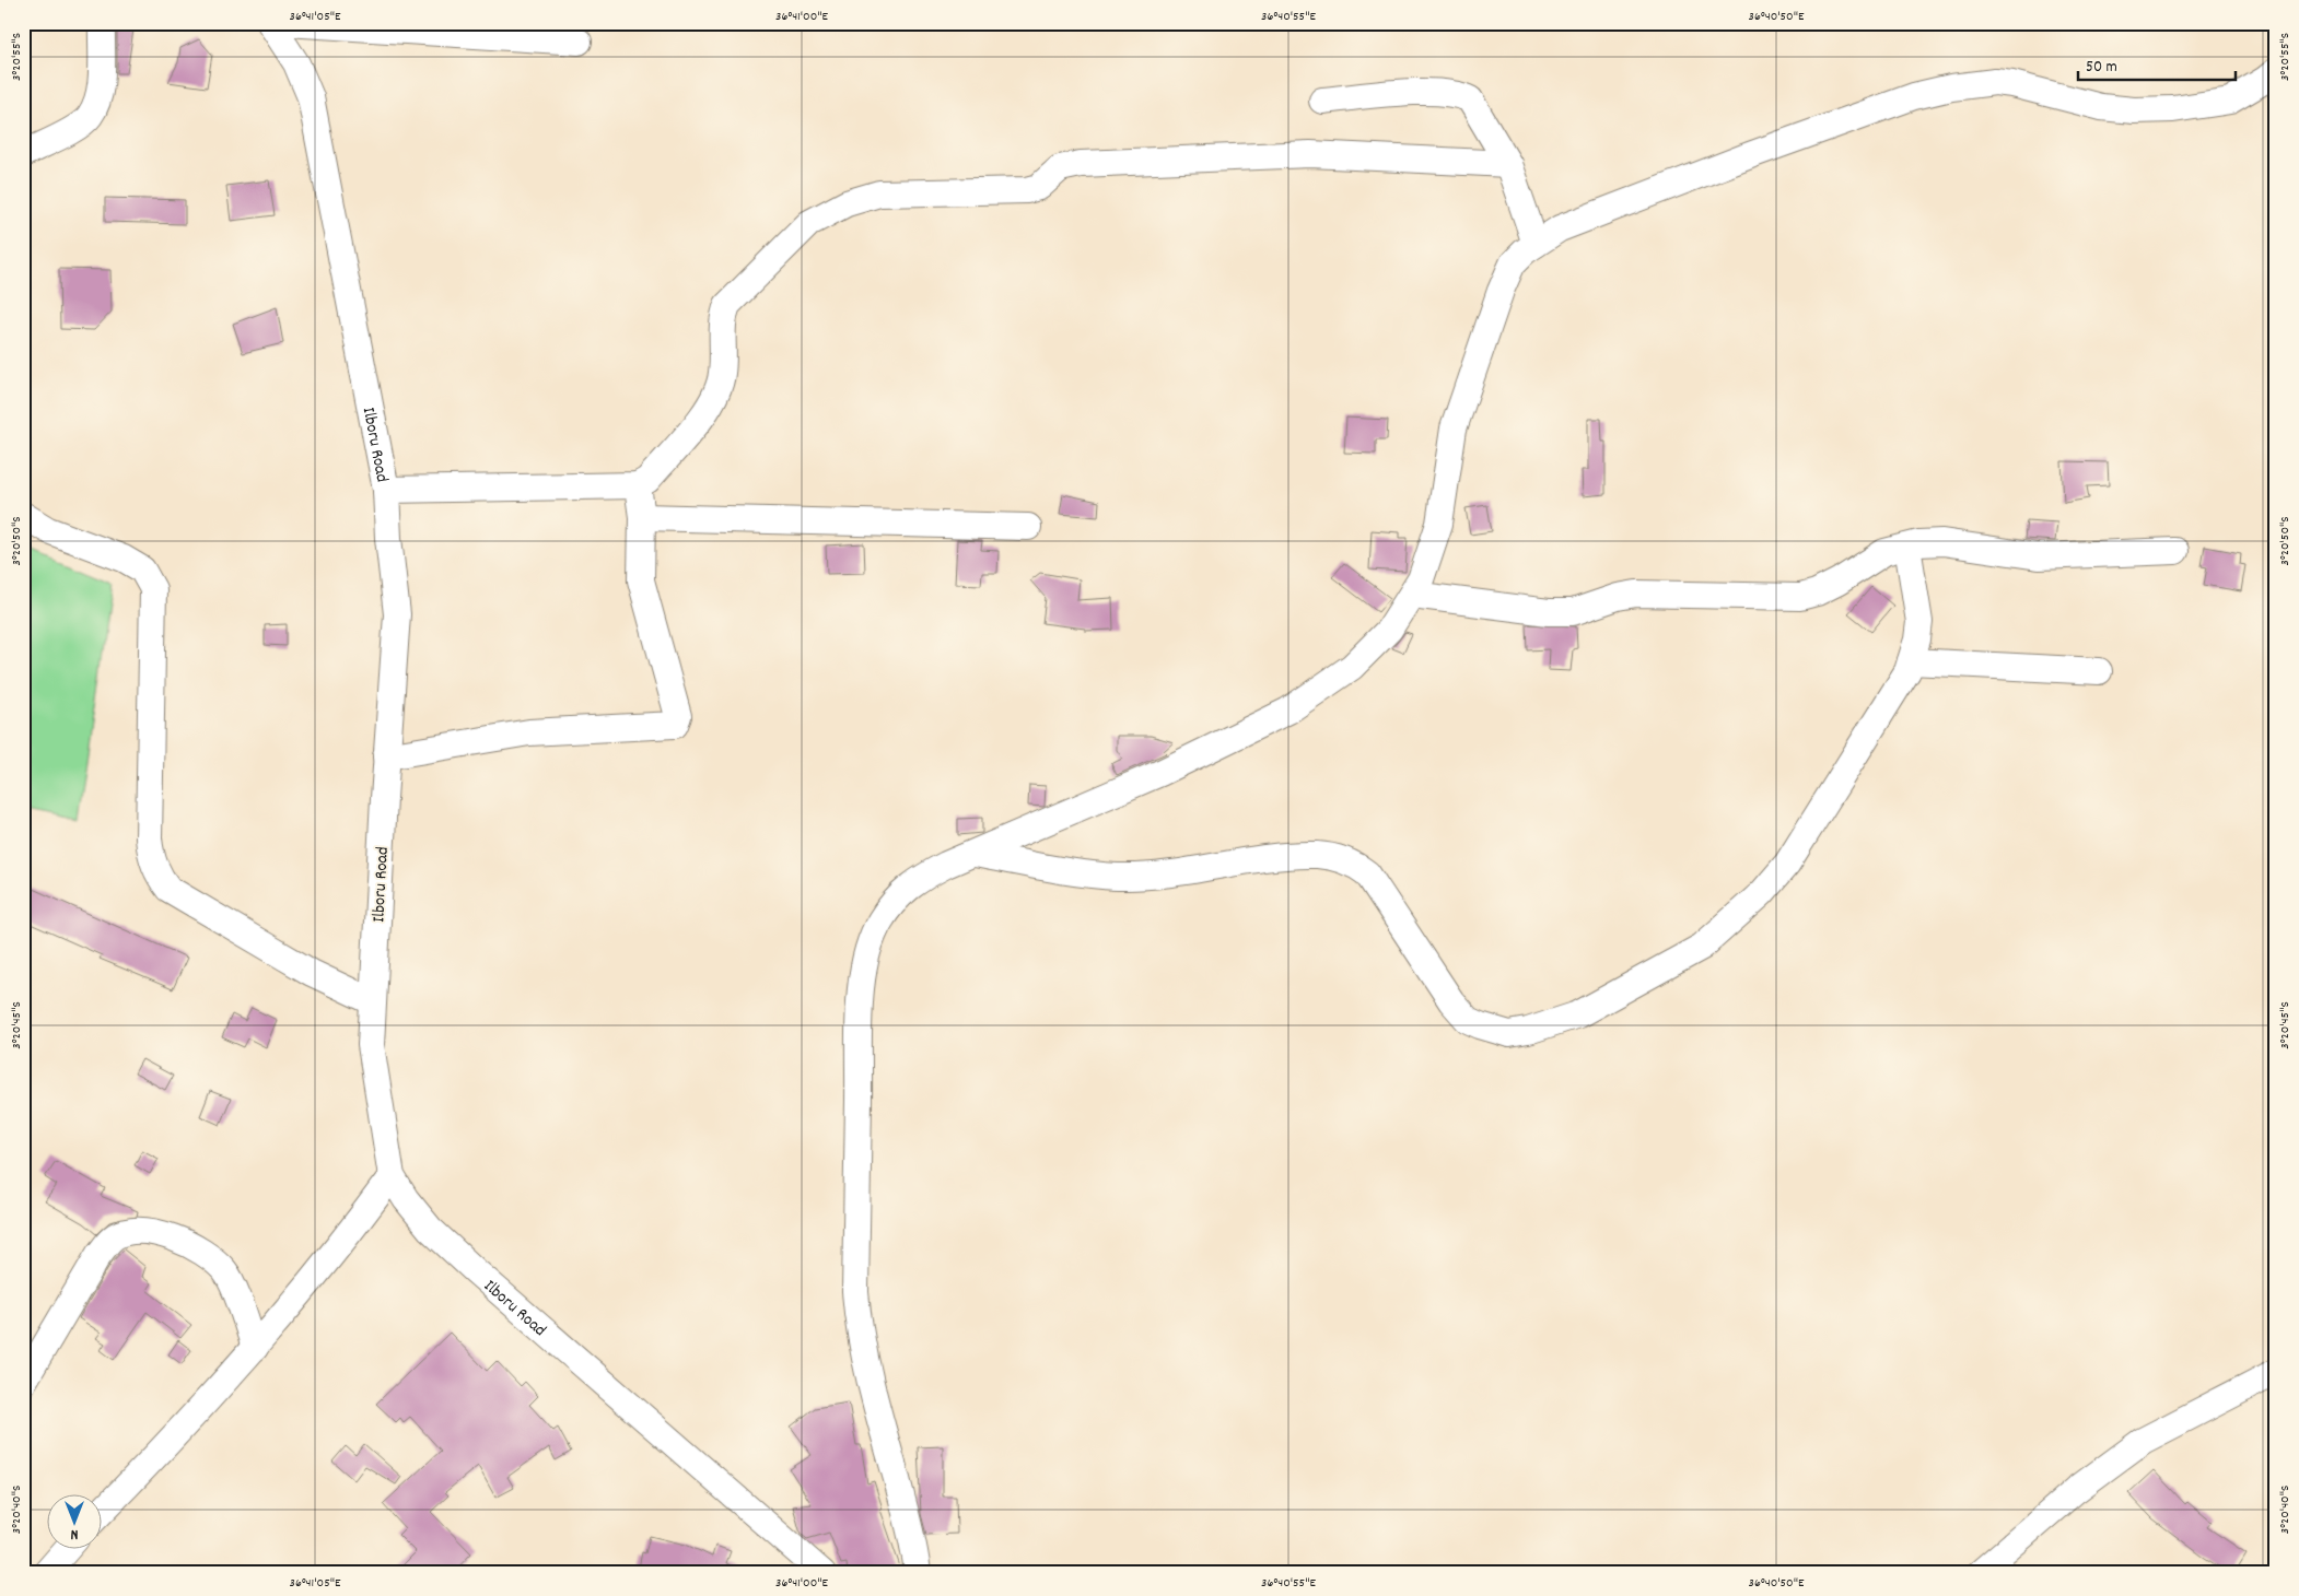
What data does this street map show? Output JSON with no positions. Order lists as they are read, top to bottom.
{
  "streets": {
    "street": ["Ilboru Road"]
  },
  "scale_bar": "50 m",
  "north": "bottom",
  "coordinates": [
    "36°41'05\"E",
    "36°41'00\"E",
    "36°40'55\"E",
    "36°40'50\"E",
    "3°20'55\"S",
    "3°20'50\"S",
    "3°20'45\"S",
    "3°20'40\"S"
  ]
}
